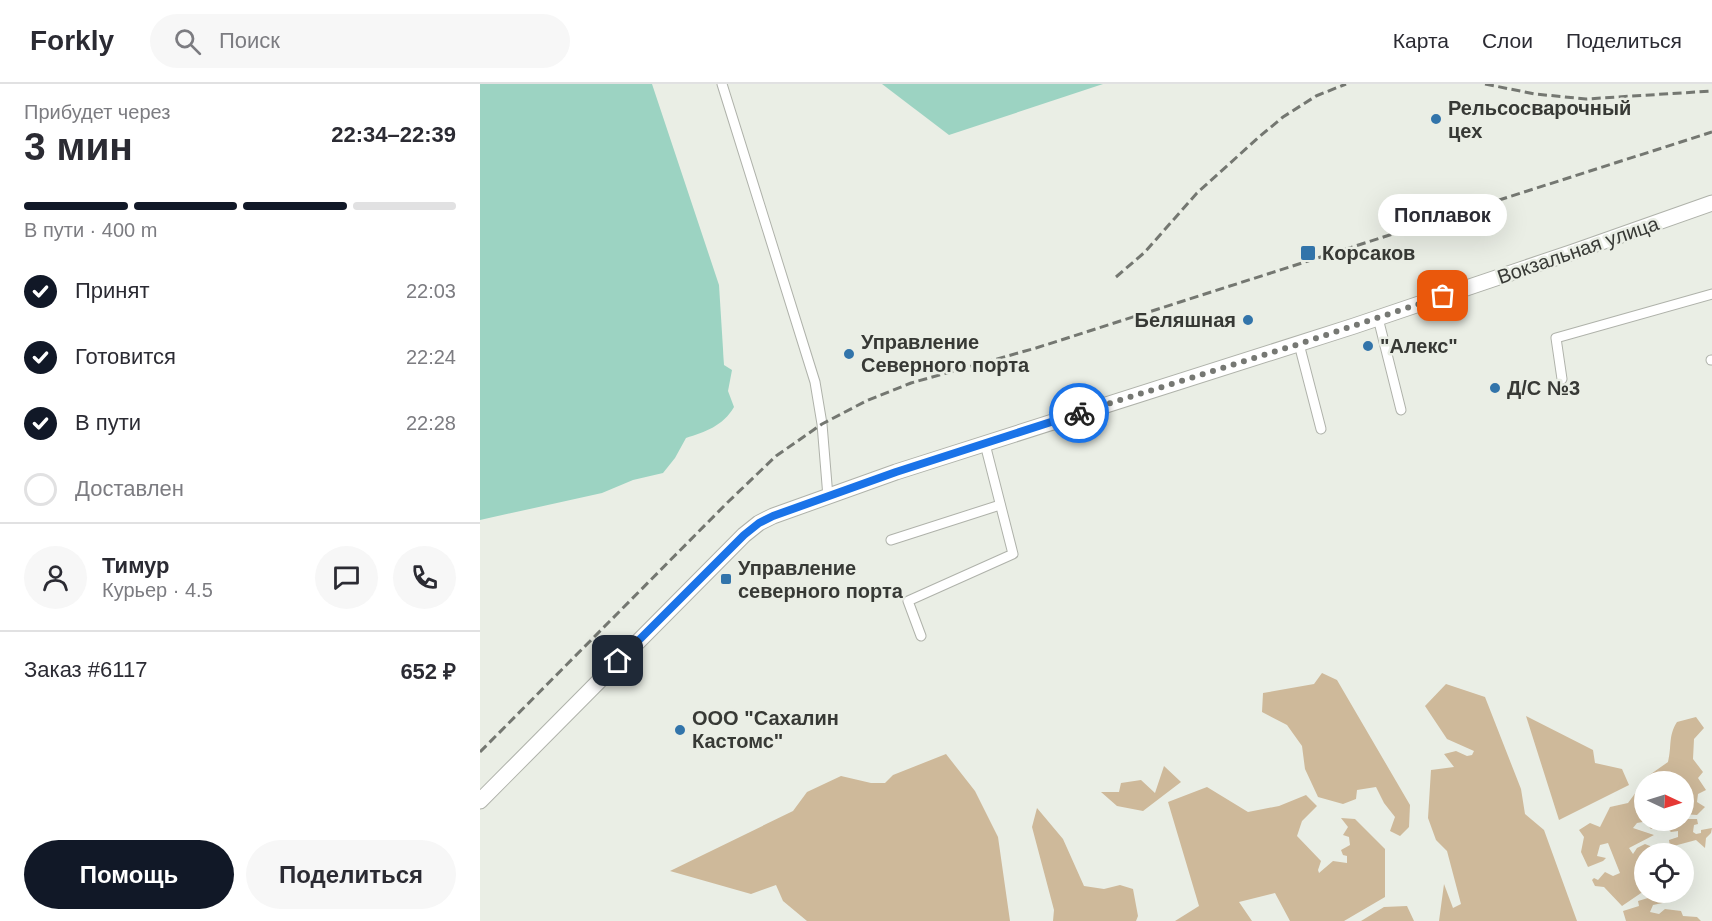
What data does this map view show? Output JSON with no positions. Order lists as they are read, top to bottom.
{
  "streets": {
    "main road": ["Вокзальная улица"]
  },
  "places": {
    "other": [
      "Рельсосварочный цех",
      "Поплавок",
      "Беляшная",
      "\"Алекс\"",
      "Управление Северного порта",
      "Д/С №3",
      "ООО \"Сахалин Кастомс\""
    ],
    "transit": ["Корсаков", "Управление северного порта"]
  },
  "north": "right",
  "page": {
    "header": "Forkly",
    "search": "Поиск",
    "nav": ["Карта", "Слои", "Поделиться"],
    "heading": ["3 мин", "Прибудет через", "22:34–22:39"],
    "panel": [
      "Тимур",
      "Курьер · 4.5",
      "Заказ #6117",
      "652 ₽"
    ],
    "bar": "В пути · 400 m",
    "bubble": "Поплавок",
    "list": [
      ["Принят", "22:03"],
      ["Готовится", "22:24"],
      ["В пути", "22:28"],
      "Доставлен"
    ],
    "buttons": ["Помощь", "Поделиться"]
  }
}
